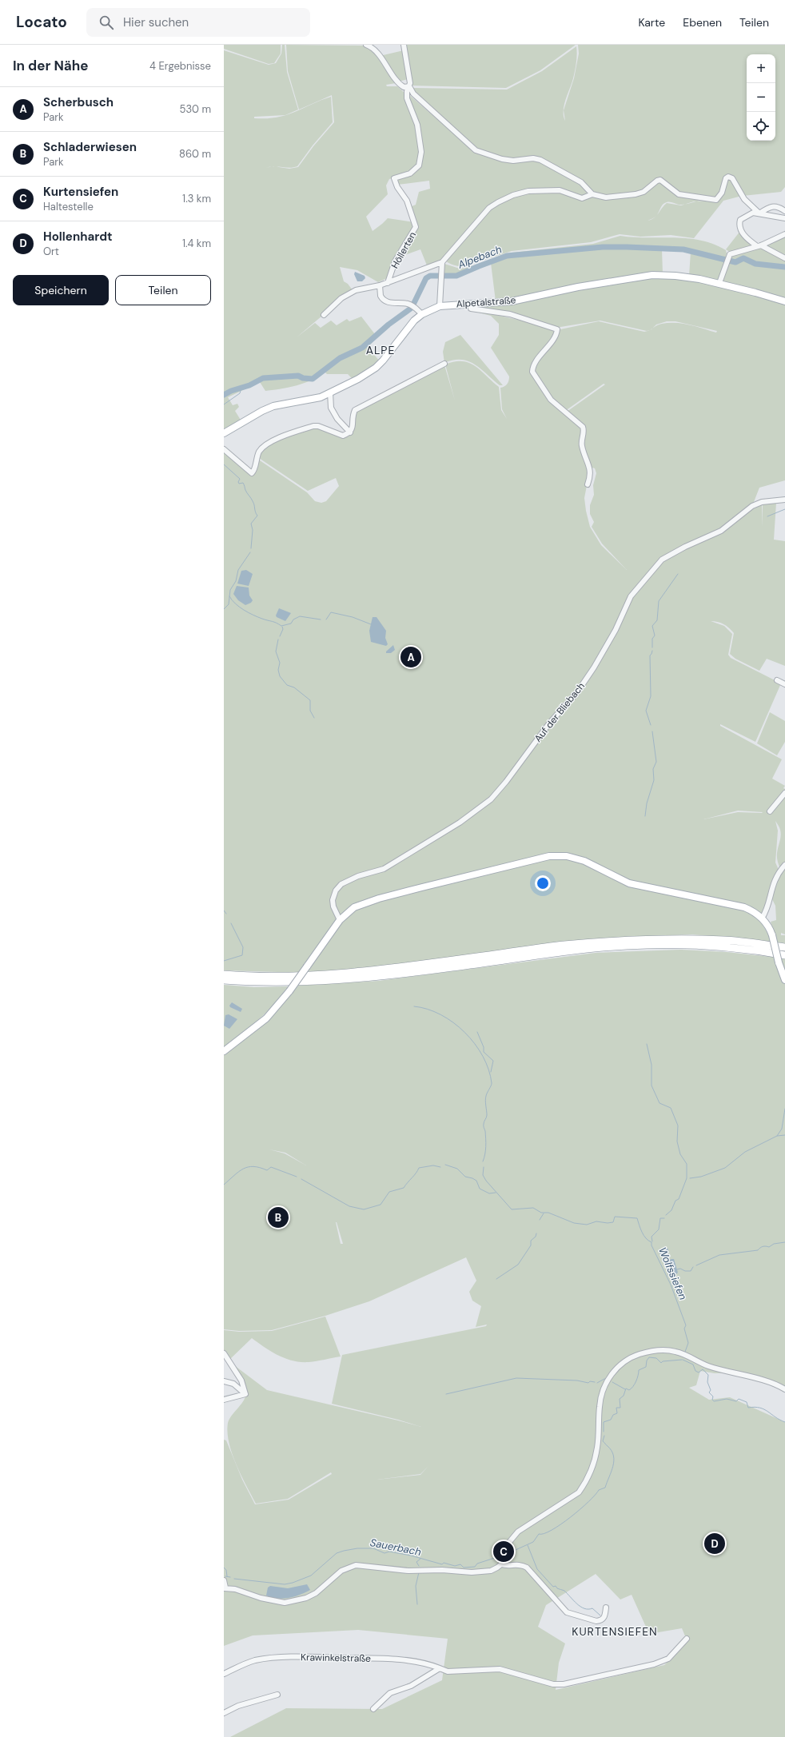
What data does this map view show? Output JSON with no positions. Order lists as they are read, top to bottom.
{
  "streets": {
    "main road": ["Alpetalstraße"],
    "street": ["Höllerten", "Auf der Bliebach", "Krawinkelstraße"]
  },
  "districts": ["ALPE", "KURTENSIEFEN"],
  "water": ["Alpebach", "Wolfssiefen", "Sauerbach"],
  "page": {
    "header": "Locato",
    "search": "Hier suchen",
    "nav": ["Karte", "Ebenen", "Teilen"],
    "heading": ["In der Nähe", "4 Ergebnisse"],
    "map_buttons": ["+", "−"],
    "list": [
      {
        "mark": "A",
        "name": "Scherbusch",
        "note": "Park",
        "value": "530 m"
      },
      {
        "mark": "B",
        "name": "Schladerwiesen",
        "note": "Park",
        "value": "860 m"
      },
      {
        "mark": "C",
        "name": "Kurtensiefen",
        "note": "Haltestelle",
        "value": "1.3 km"
      },
      {
        "mark": "D",
        "name": "Hollenhardt",
        "note": "Ort",
        "value": "1.4 km"
      }
    ],
    "buttons": ["Speichern", "Teilen"],
    "pins": [
      "A",
      "B",
      "D",
      "C"
    ]
  }
}
